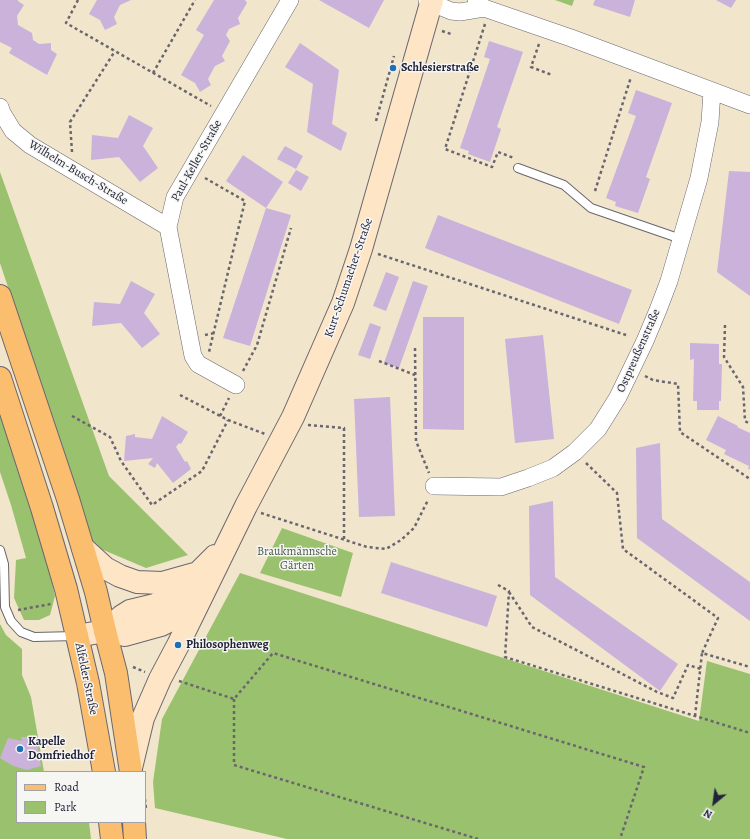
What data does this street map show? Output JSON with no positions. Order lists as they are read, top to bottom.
{
  "streets": {
    "main road": ["Kurt-Schumacher-Straße", "Alfelder Straße"],
    "street": ["Paul-Keller-Straße", "Wilhelm-Busch-Straße", "Ostpreußenstraße"]
  },
  "crossings": [
    ["Paul-Keller-Straße", "Wilhelm-Busch-Straße"],
    ["Kurt-Schumacher-Straße", "Alfelder Straße"]
  ],
  "parks": ["Braukmännsche Gärten"],
  "places": ["Schlesierstraße", "Philosophenweg", "Kapelle Domfriedhof"],
  "legend": ["Road", "Park"],
  "north": "bottom left"
}
